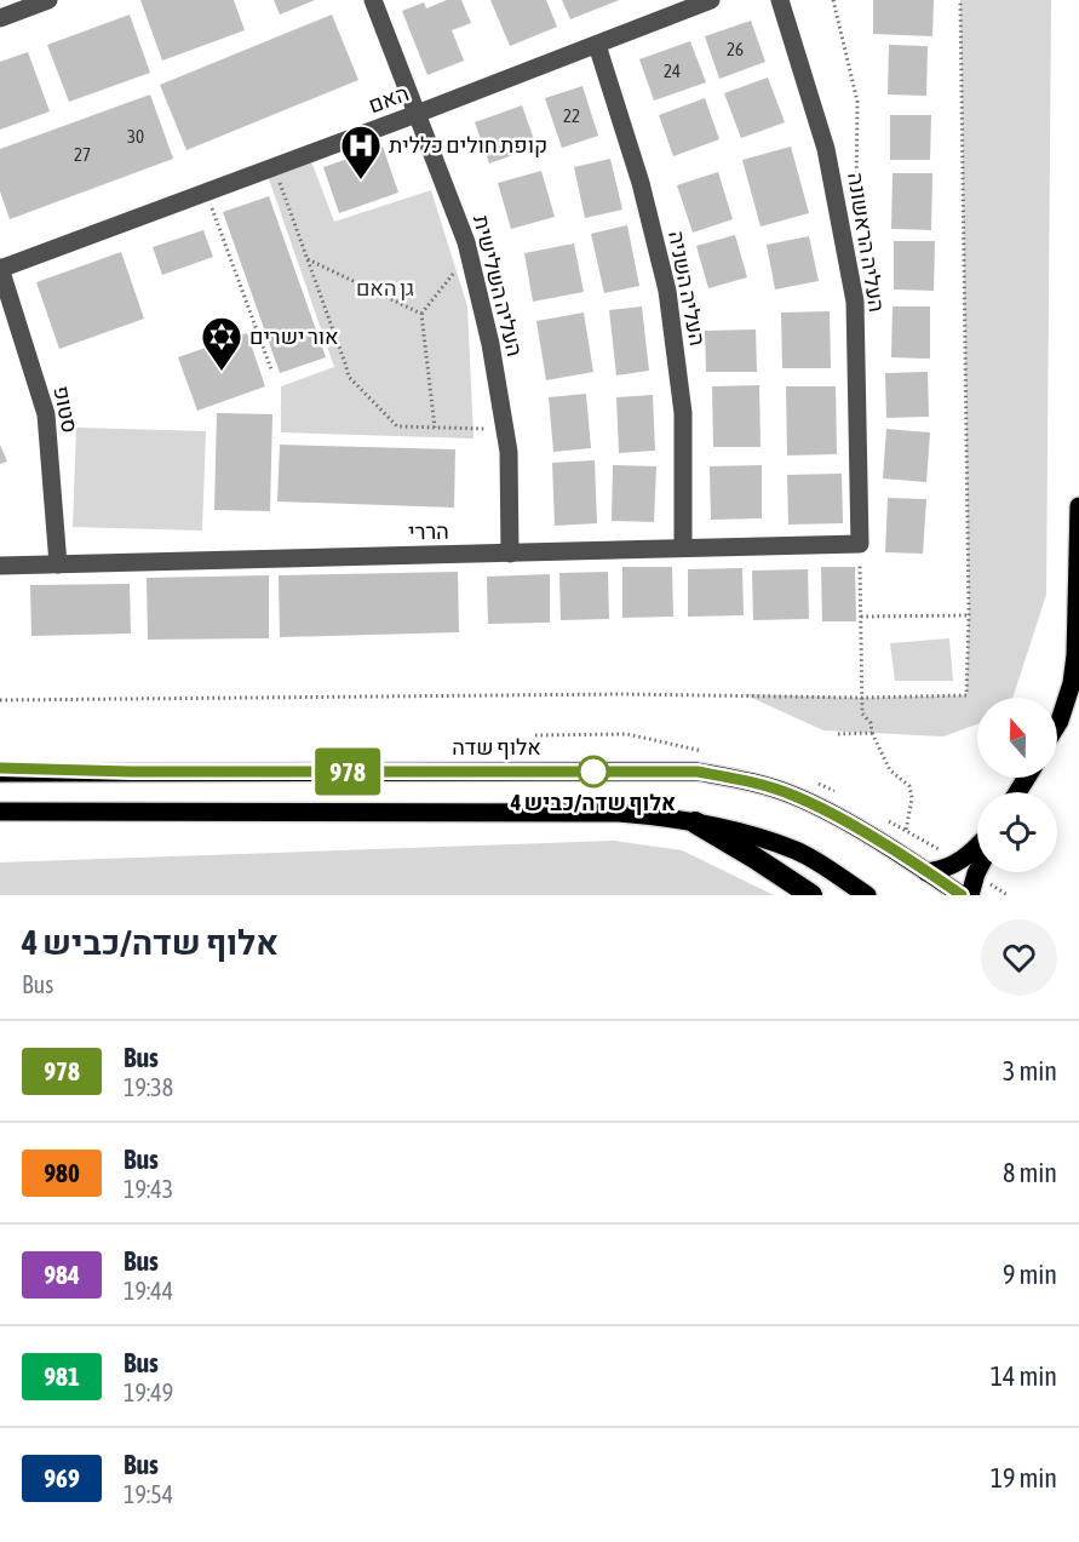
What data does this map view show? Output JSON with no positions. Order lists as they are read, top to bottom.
{
  "streets": {
    "main road": ["אלוף שדה"],
    "street": [
      "האם",
      "העליה הראשונה",
      "העליה השלישית",
      "העליה השניה",
      "סטופ",
      "הררי"
    ]
  },
  "crossings": [
    ["האם", "העליה השלישית"],
    ["האם", "העליה השניה"],
    ["האם", "סטופ"],
    ["העליה הראשונה", "הררי"],
    ["העליה השלישית", "הררי"],
    ["העליה השניה", "הררי"],
    ["סטופ", "הררי"]
  ],
  "parks": ["גן האם"],
  "places": {
    "hospital": ["קופת חולים כללית"],
    "synagogue": ["אור ישרים"],
    "other": ["אלוף שדה/כביש 4"]
  },
  "lines": ["bus line 978"],
  "house_numbers": [
    "26",
    "24",
    "22",
    "30",
    "27"
  ],
  "north": "top",
  "page": {
    "on_map": "978",
    "heading": ["אלוף שדה/כביש 4", "Bus"],
    "list": [
      {
        "mark": "978",
        "name": "Bus",
        "note": "19:38",
        "value": "3 min"
      },
      {
        "mark": "980",
        "name": "Bus",
        "note": "19:43",
        "value": "8 min"
      },
      {
        "mark": "984",
        "name": "Bus",
        "note": "19:44",
        "value": "9 min"
      },
      {
        "mark": "981",
        "name": "Bus",
        "note": "19:49",
        "value": "14 min"
      },
      {
        "mark": "969",
        "name": "Bus",
        "note": "19:54",
        "value": "19 min"
      }
    ]
  }
}
